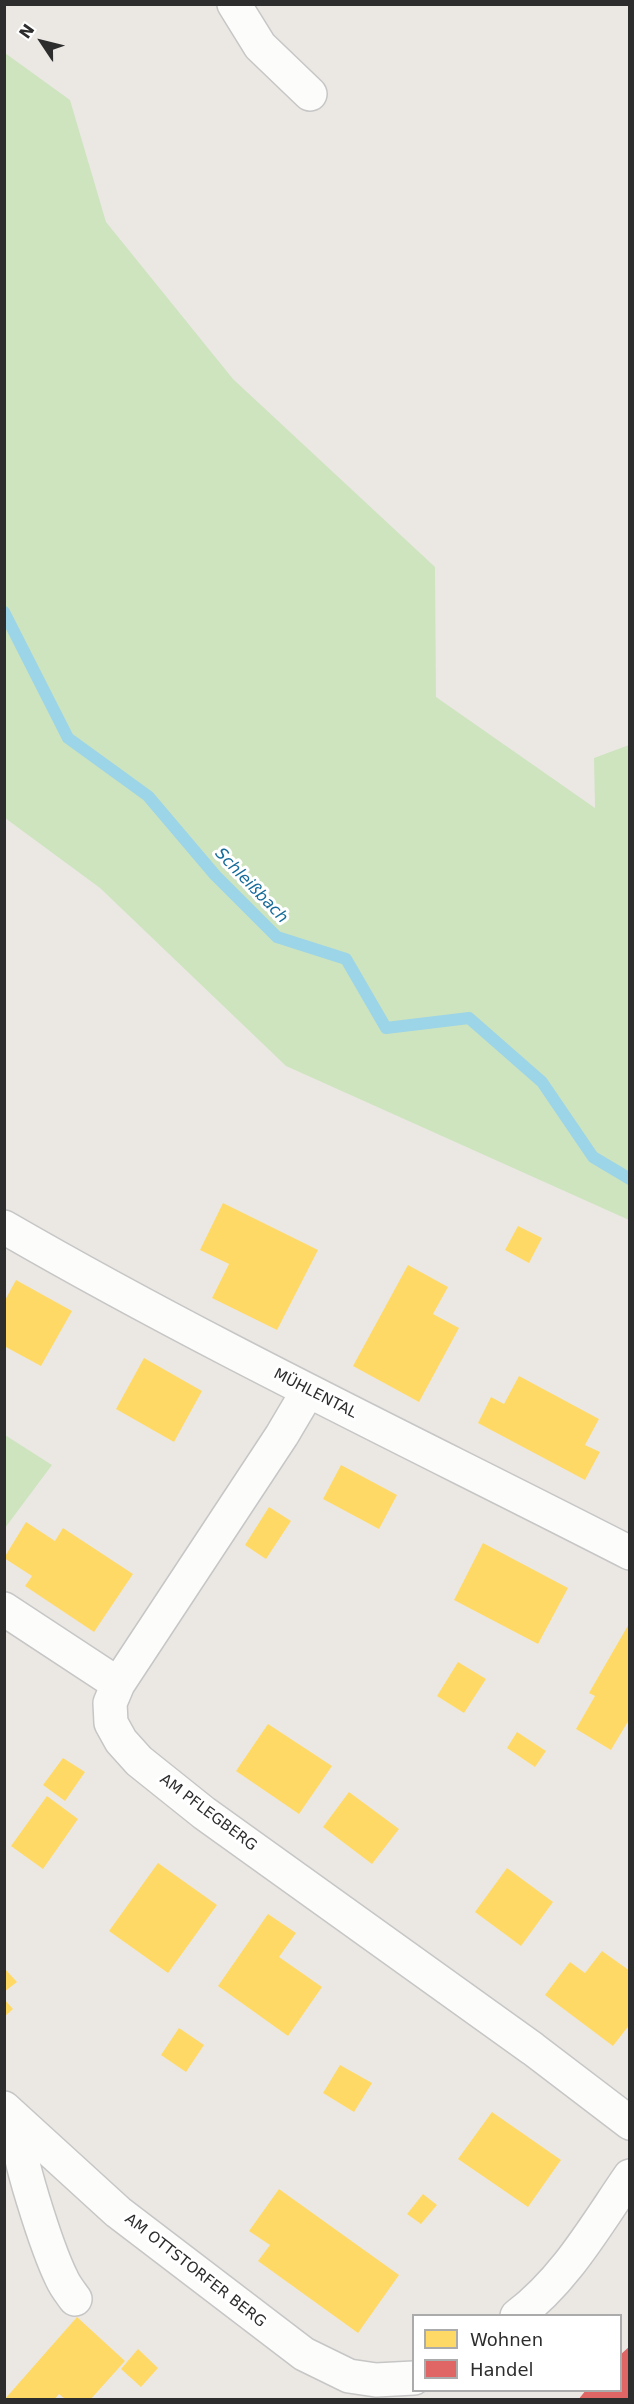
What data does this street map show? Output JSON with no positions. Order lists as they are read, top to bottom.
{
  "streets": {
    "street": ["MÜHLENTAL", "AM PFLEGBERG", "AM OTTSTORFER BERG"]
  },
  "crossings": [
    ["MÜHLENTAL", "AM PFLEGBERG"]
  ],
  "water": ["Schleißbach"],
  "legend": ["Wohnen", "Handel"],
  "north": "top left"
}
